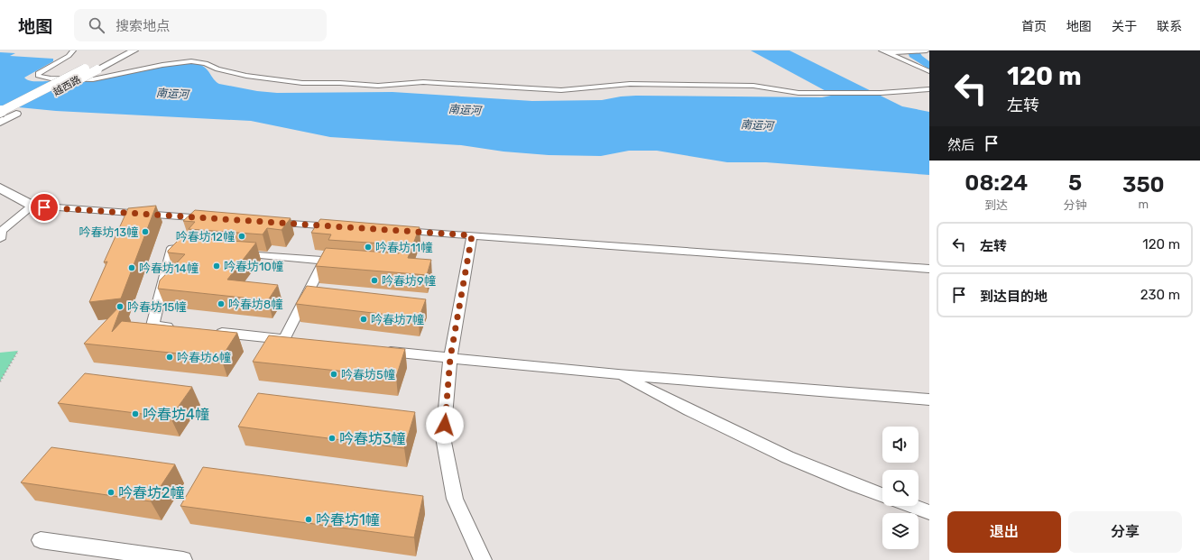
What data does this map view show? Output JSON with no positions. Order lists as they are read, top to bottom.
{
  "streets": {
    "main road": ["越西路"]
  },
  "water": ["南运河"],
  "places": [
    "吟春坊13幢",
    "吟春坊12幢",
    "吟春坊11幢",
    "吟春坊10幢",
    "吟春坊14幢",
    "吟春坊9幢",
    "吟春坊8幢",
    "吟春坊15幢",
    "吟春坊7幢",
    "吟春坊6幢",
    "吟春坊5幢",
    "吟春坊4幢",
    "吟春坊3幢",
    "吟春坊2幢",
    "吟春坊1幢"
  ],
  "page": {
    "header": "地图",
    "search": "搜索地点",
    "nav": [
      "首页",
      "地图",
      "关于",
      "联系"
    ],
    "turn": ["120 m", "左转"],
    "then": "然后",
    "eta": [
      "08:24",
      "到达",
      "5",
      "分钟",
      "350",
      "m"
    ],
    "list": [
      {
        "name": "左转",
        "value": "120 m"
      },
      {
        "name": "到达目的地",
        "value": "230 m"
      }
    ],
    "buttons": ["退出", "分享"]
  }
}
